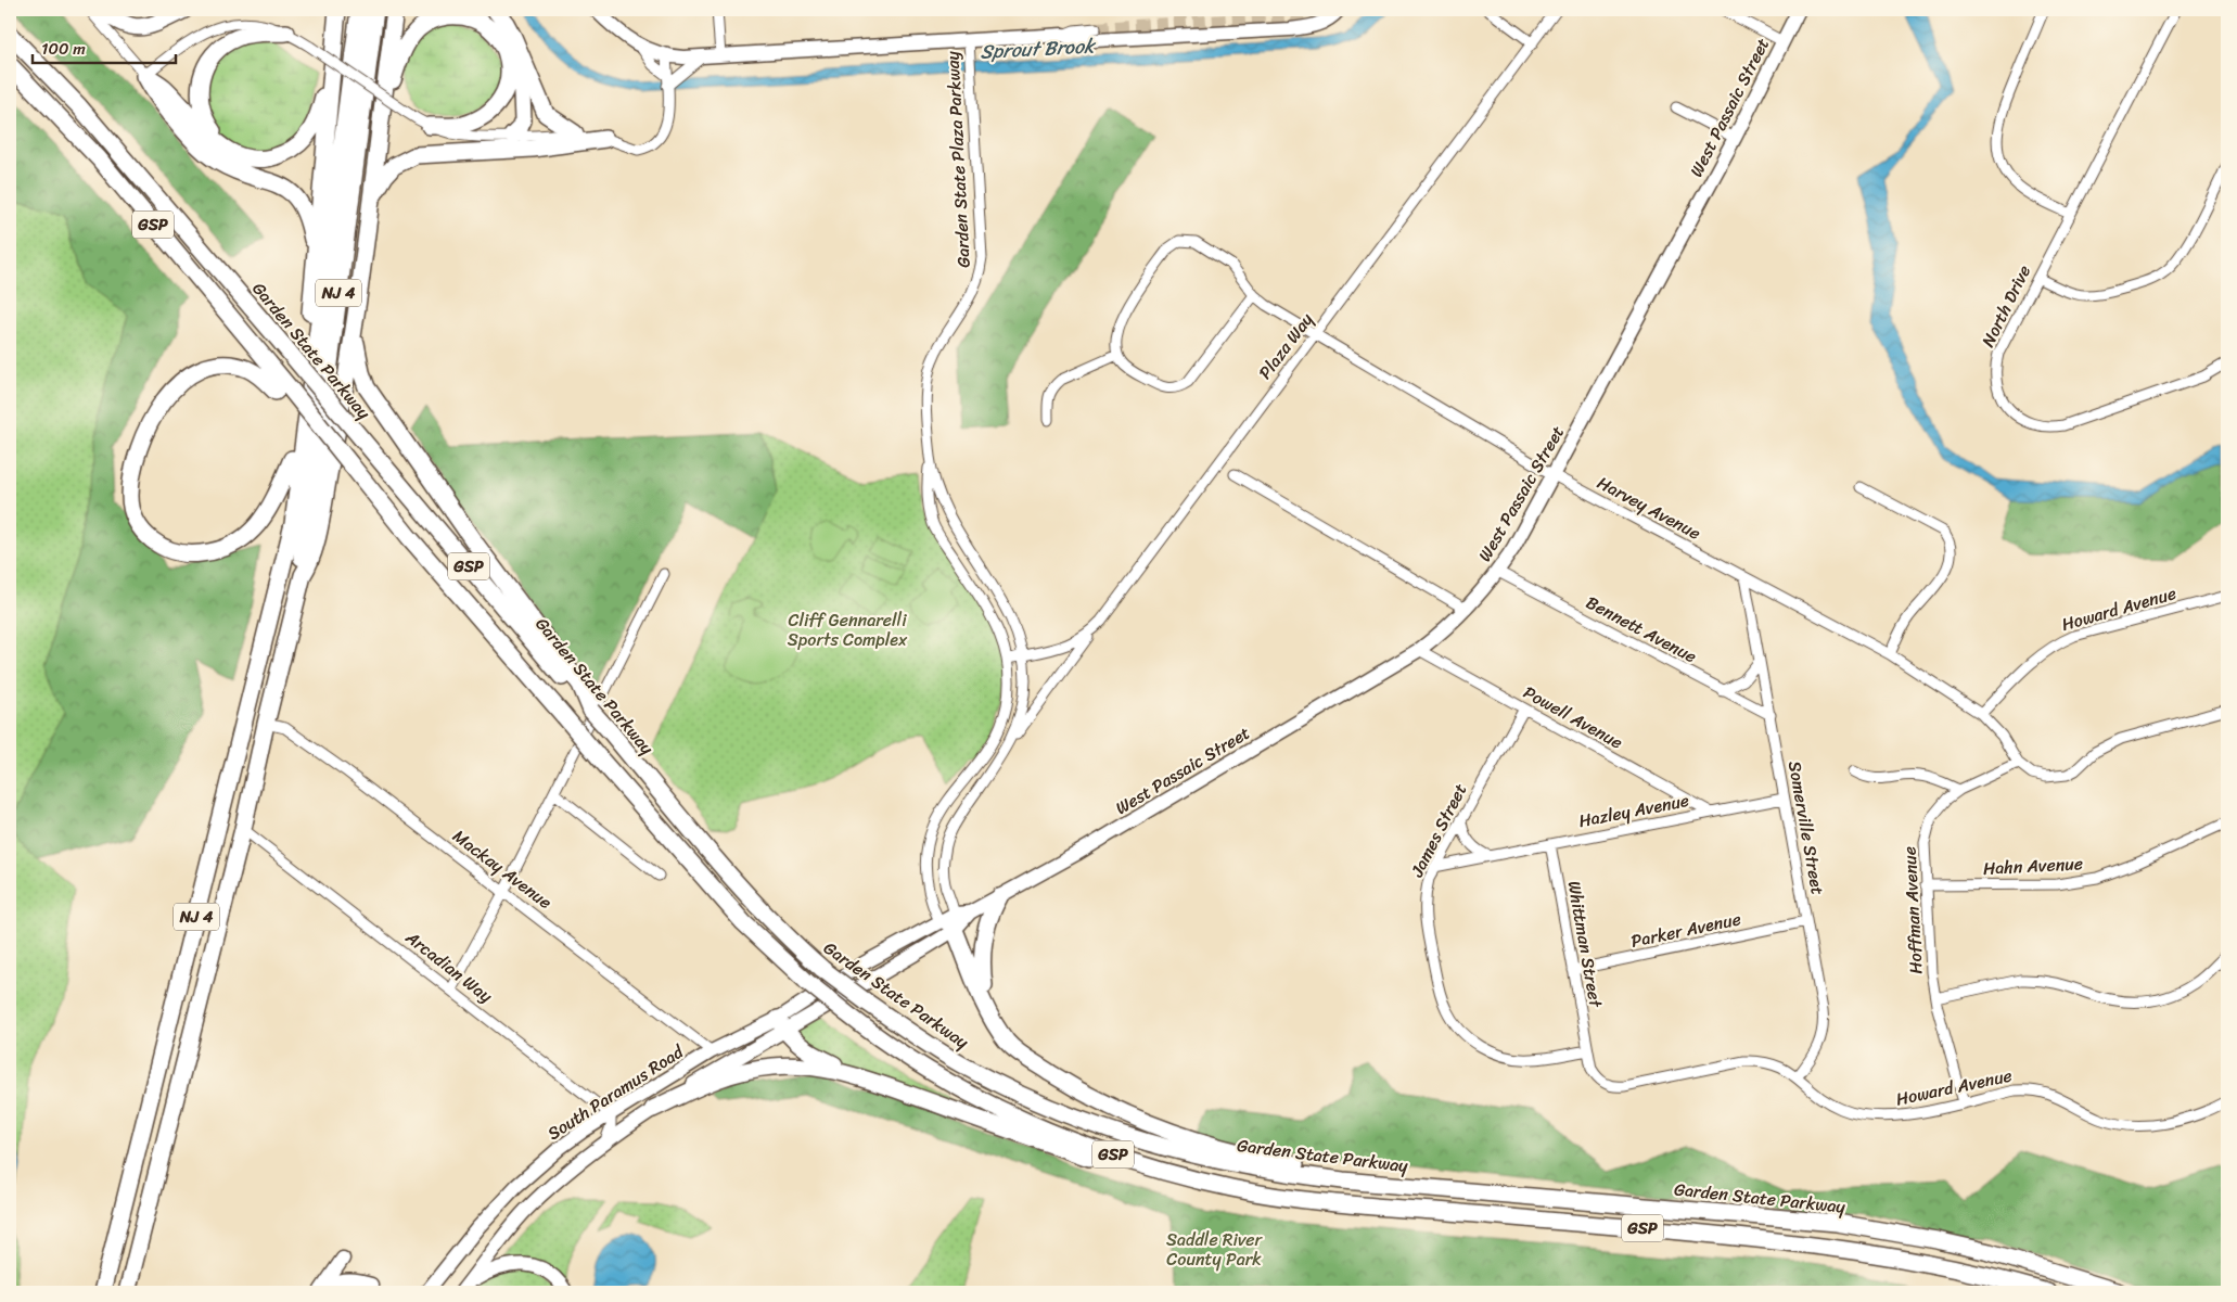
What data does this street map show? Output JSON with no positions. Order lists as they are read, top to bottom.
{
  "streets": {
    "highway": ["GSP", "NJ 4", "Garden State Parkway"],
    "main road": ["West Passaic Street", "South Paramus Road"],
    "street": [
      "Garden State Plaza Parkway",
      "North Drive",
      "Plaza Way",
      "Harvey Avenue",
      "Howard Avenue",
      "Bennett Avenue",
      "Powell Avenue",
      "Hazley Avenue",
      "Somerville Street",
      "James Street",
      "Hahn Avenue",
      "Mackay Avenue",
      "Hoffman Avenue",
      "Parker Avenue",
      "Whittman Street",
      "Arcadian Way"
    ]
  },
  "crossings": [
    ["West Passaic Street", "Garden State Plaza Parkway"],
    ["West Passaic Street", "Harvey Avenue"],
    ["West Passaic Street", "Bennett Avenue"],
    ["West Passaic Street", "Powell Avenue"],
    ["Garden State Plaza Parkway", "Plaza Way"],
    ["NJ 4", "Mackay Avenue"],
    ["NJ 4", "Arcadian Way"],
    ["Plaza Way", "Harvey Avenue"],
    ["Harvey Avenue", "Howard Avenue"],
    ["Harvey Avenue", "Somerville Street"],
    ["Harvey Avenue", "Hoffman Avenue"],
    ["Howard Avenue", "Somerville Street"],
    ["Howard Avenue", "James Street"],
    ["Howard Avenue", "Hoffman Avenue"],
    ["Howard Avenue", "Whittman Street"],
    ["Bennett Avenue", "Somerville Street"],
    ["Powell Avenue", "Hazley Avenue"],
    ["Powell Avenue", "James Street"],
    ["Hazley Avenue", "Somerville Street"],
    ["Hazley Avenue", "James Street"],
    ["Hazley Avenue", "Whittman Street"],
    ["Somerville Street", "Parker Avenue"],
    ["James Street", "Whittman Street"],
    ["Hahn Avenue", "Hoffman Avenue"],
    ["Mackay Avenue", "South Paramus Road"],
    ["Parker Avenue", "Whittman Street"],
    ["Arcadian Way", "South Paramus Road"]
  ],
  "water": ["Sprout Brook"],
  "parks": ["Cliff Gennarelli Sports Complex", "Saddle River County Park"],
  "scale_bar": "100 m"
}
